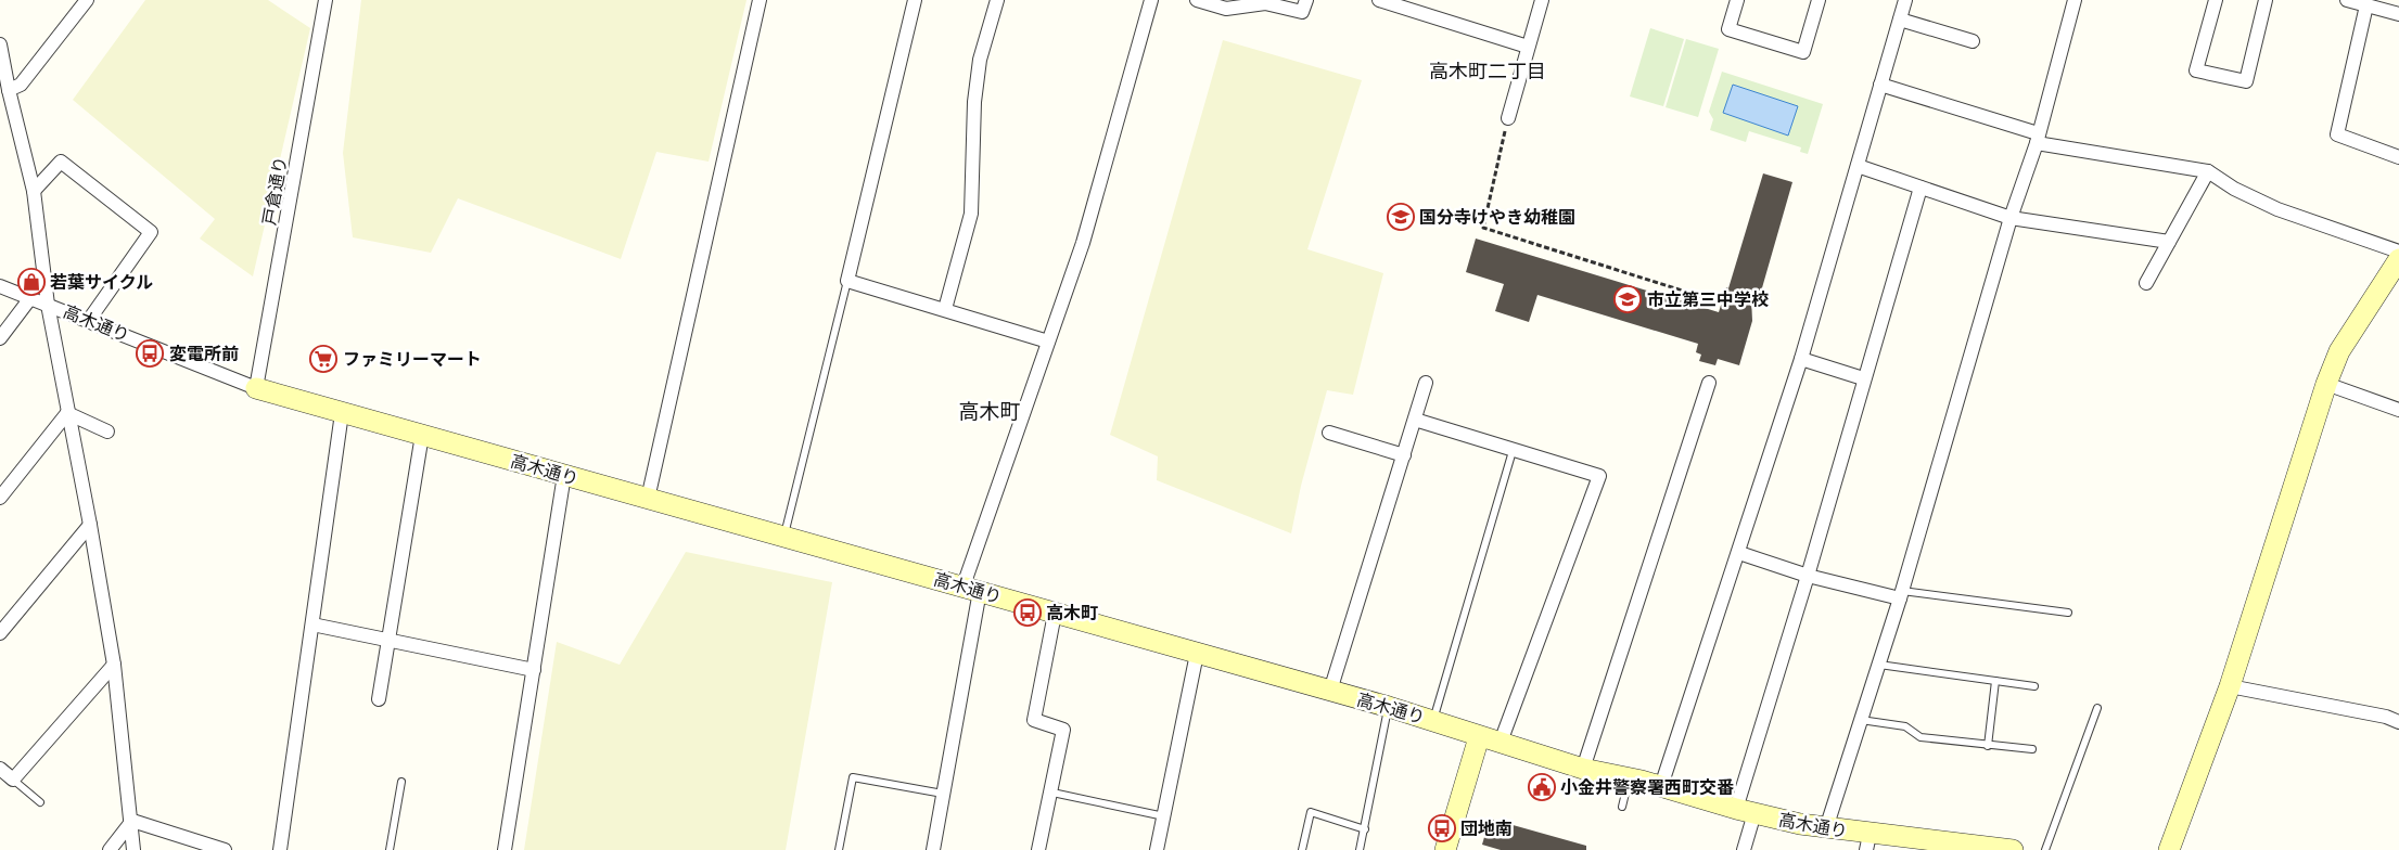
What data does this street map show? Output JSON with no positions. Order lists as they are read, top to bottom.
{
  "streets": {
    "street": ["戸倉通り", "高木通り"]
  },
  "crossings": [
    ["戸倉通り", "高木通り"]
  ],
  "districts": ["高木町二丁目", "高木町"],
  "places": {
    "school or university": ["国分寺けやき幼稚園", "市立第三中学校"],
    "shop": ["若葉サイクル"],
    "bus stop": ["変電所前", "高木町", "団地南"],
    "supermarket": ["ファミリーマート"],
    "public building": ["小金井警察署西町交番"]
  }
}
